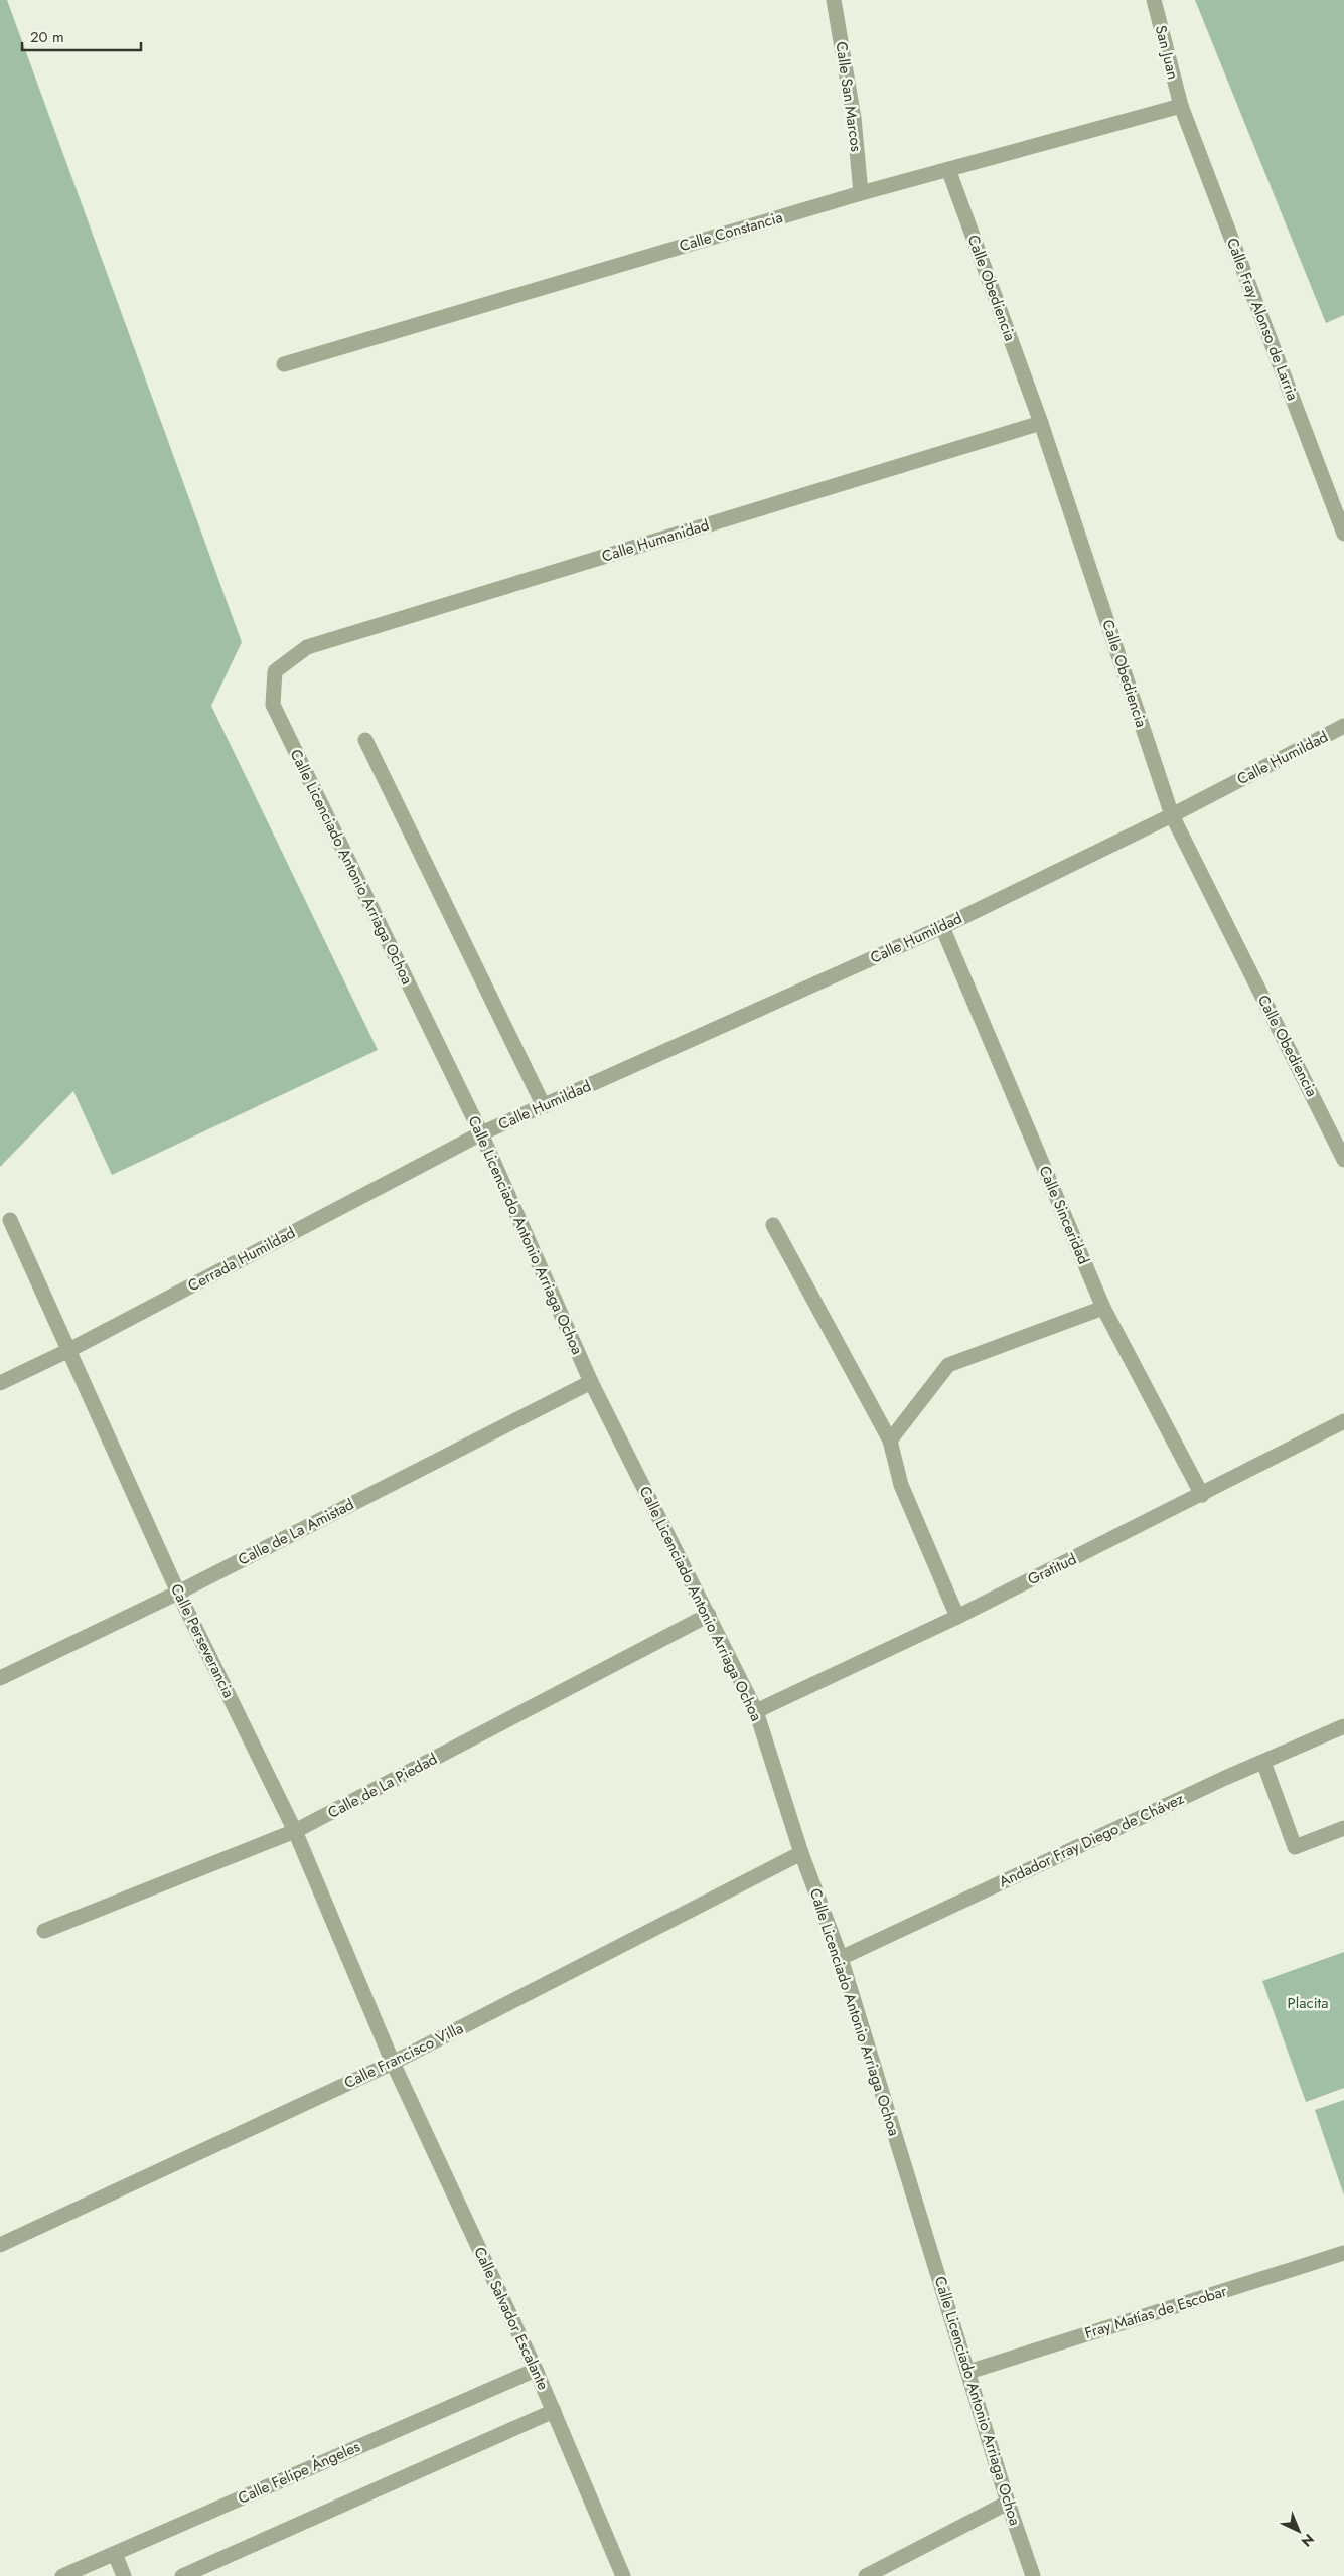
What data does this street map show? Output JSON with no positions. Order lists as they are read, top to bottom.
{
  "streets": {
    "street": [
      "San Juan",
      "Calle San Marcos",
      "Calle Constancia",
      "Calle Obediencia",
      "Calle Fray Alonso de Larria",
      "Calle Humanidad",
      "Calle Humildad",
      "Calle Licenciado Antonio Arriaga Ochoa",
      "Calle Sinceridad",
      "Cerrada Humildad",
      "Calle de La Amistad",
      "Gratitud",
      "Calle Perseverancia",
      "Calle de La Piedad",
      "Andador Fray Diego de Chávez",
      "Calle Francisco Villa",
      "Fray Matías de Escobar",
      "Calle Salvador Escalante",
      "Calle Felipe Ángeles"
    ]
  },
  "crossings": [
    ["San Juan", "Calle Constancia"],
    ["San Juan", "Calle Fray Alonso de Larria"],
    ["Calle San Marcos", "Calle Constancia"],
    ["Calle Constancia", "Calle Obediencia"],
    ["Calle Constancia", "Calle Fray Alonso de Larria"],
    ["Calle Obediencia", "Calle Humanidad"],
    ["Calle Obediencia", "Calle Humildad"],
    ["Calle Humanidad", "Calle Licenciado Antonio Arriaga Ochoa"],
    ["Calle Humildad", "Calle Licenciado Antonio Arriaga Ochoa"],
    ["Calle Humildad", "Calle Sinceridad"],
    ["Calle Humildad", "Cerrada Humildad"],
    ["Calle Licenciado Antonio Arriaga Ochoa", "Cerrada Humildad"],
    ["Calle Licenciado Antonio Arriaga Ochoa", "Calle de La Amistad"],
    ["Calle Licenciado Antonio Arriaga Ochoa", "Gratitud"],
    ["Calle Licenciado Antonio Arriaga Ochoa", "Calle de La Piedad"],
    ["Calle Licenciado Antonio Arriaga Ochoa", "Andador Fray Diego de Chávez"],
    ["Calle Licenciado Antonio Arriaga Ochoa", "Calle Francisco Villa"],
    ["Calle Licenciado Antonio Arriaga Ochoa", "Fray Matías de Escobar"],
    ["Calle Sinceridad", "Gratitud"],
    ["Cerrada Humildad", "Calle Perseverancia"],
    ["Calle de La Amistad", "Calle Perseverancia"],
    ["Calle Perseverancia", "Calle de La Piedad"],
    ["Calle Perseverancia", "Calle Francisco Villa"],
    ["Calle Perseverancia", "Calle Salvador Escalante"],
    ["Calle Francisco Villa", "Calle Salvador Escalante"],
    ["Calle Salvador Escalante", "Calle Felipe Ángeles"]
  ],
  "parks": ["Placita"],
  "scale_bar": "20 m",
  "north": "bottom right"
}
